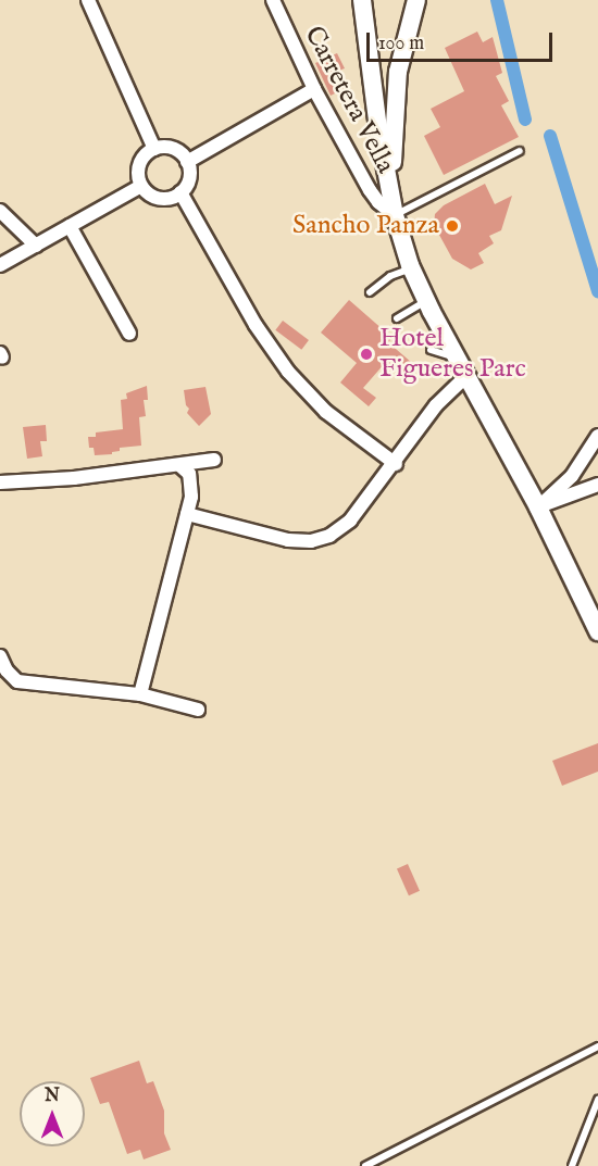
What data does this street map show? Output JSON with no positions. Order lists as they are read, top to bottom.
{
  "streets": {
    "street": ["Carretera Vella"]
  },
  "places": ["Sancho Panza", "Hotel Figueres Parc"],
  "scale_bar": "100 m",
  "north": "top"
}
